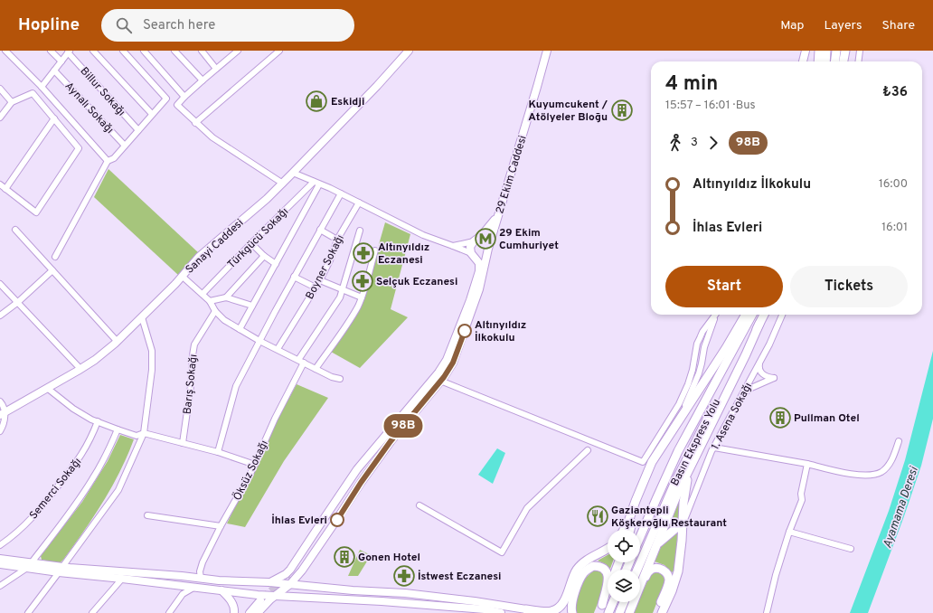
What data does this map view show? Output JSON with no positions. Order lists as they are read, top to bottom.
{
  "streets": {
    "highway": ["Basın Ekspress Yolu"],
    "main road": ["29 Ekim Caddesi", "Sanayi Caddesi"],
    "street": [
      "Billur Sokağı",
      "Aynalı Sokağı",
      "Türkgücü Sokağı",
      "Boyner Sokağı",
      "Barış Sokağı",
      "1. Asena Sokağı",
      "Öksüz Sokağı",
      "Semerci Sokağı"
    ]
  },
  "water": ["Ayamama Deresi"],
  "places": {
    "shop": ["Eskidji"],
    "building": ["Kuyumcukent / Atölyeler Bloğu", "Pullman Otel", "Gonen Hotel"],
    "metro station": ["29 Ekim Cumhuriyet"],
    "pharmacy": ["Altınyıldız Eczanesi", "Selçuk Eczanesi", "İstwest Eczanesi"],
    "other": ["Altınyıldız İlkokulu", "İhlas Evleri"],
    "restaurant": ["Gaziantepli Köşkeroğlu Restaurant"]
  },
  "lines": ["bus line 98B"],
  "page": {
    "header": "Hopline",
    "search": "Search here",
    "nav": ["Map", "Layers", "Share"],
    "on_map": "98B",
    "heading": ["4 min", "15:57 – 16:01 · Bus", "₺36"],
    "legs": ["3", "98B"],
    "list": [
      {
        "name": "Altınyıldız İlkokulu",
        "value": "16:00"
      },
      {
        "name": "İhlas Evleri",
        "value": "16:01"
      }
    ],
    "buttons": ["Start", "Tickets"]
  }
}
